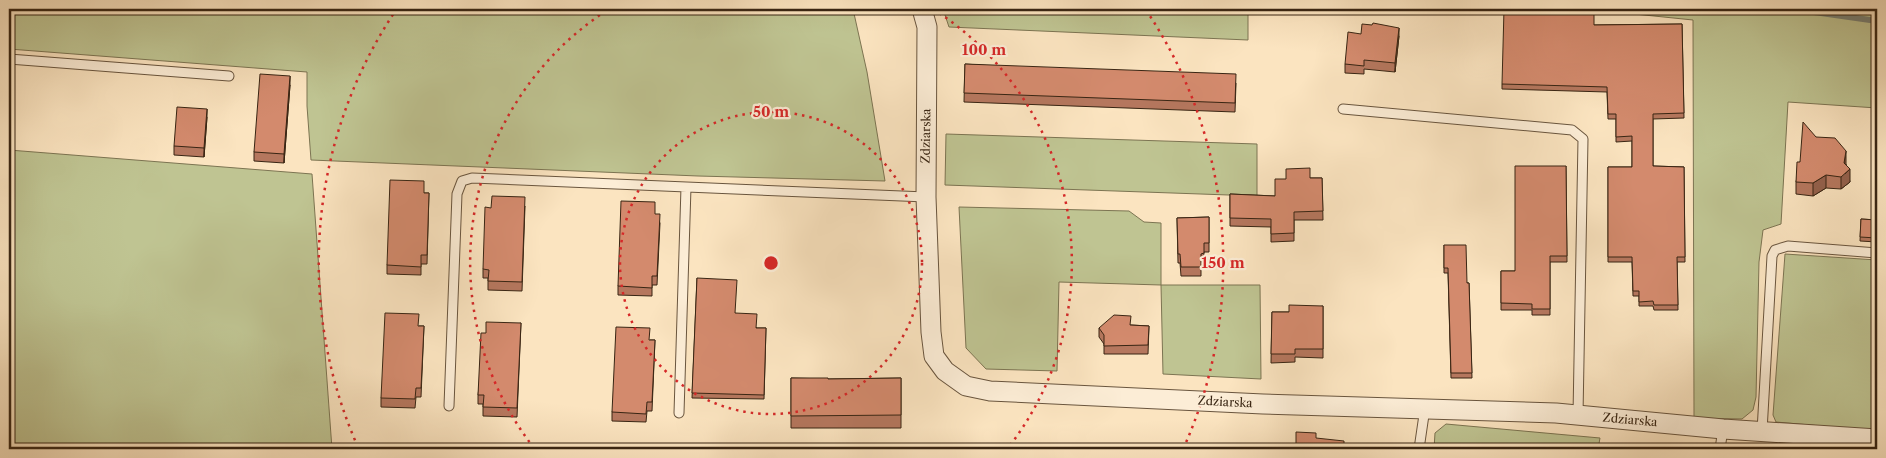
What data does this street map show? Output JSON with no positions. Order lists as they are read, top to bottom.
{
  "streets": {
    "street": ["Zdziarska"]
  },
  "rings": ["100 m", "50 m", "150 m"]
}
